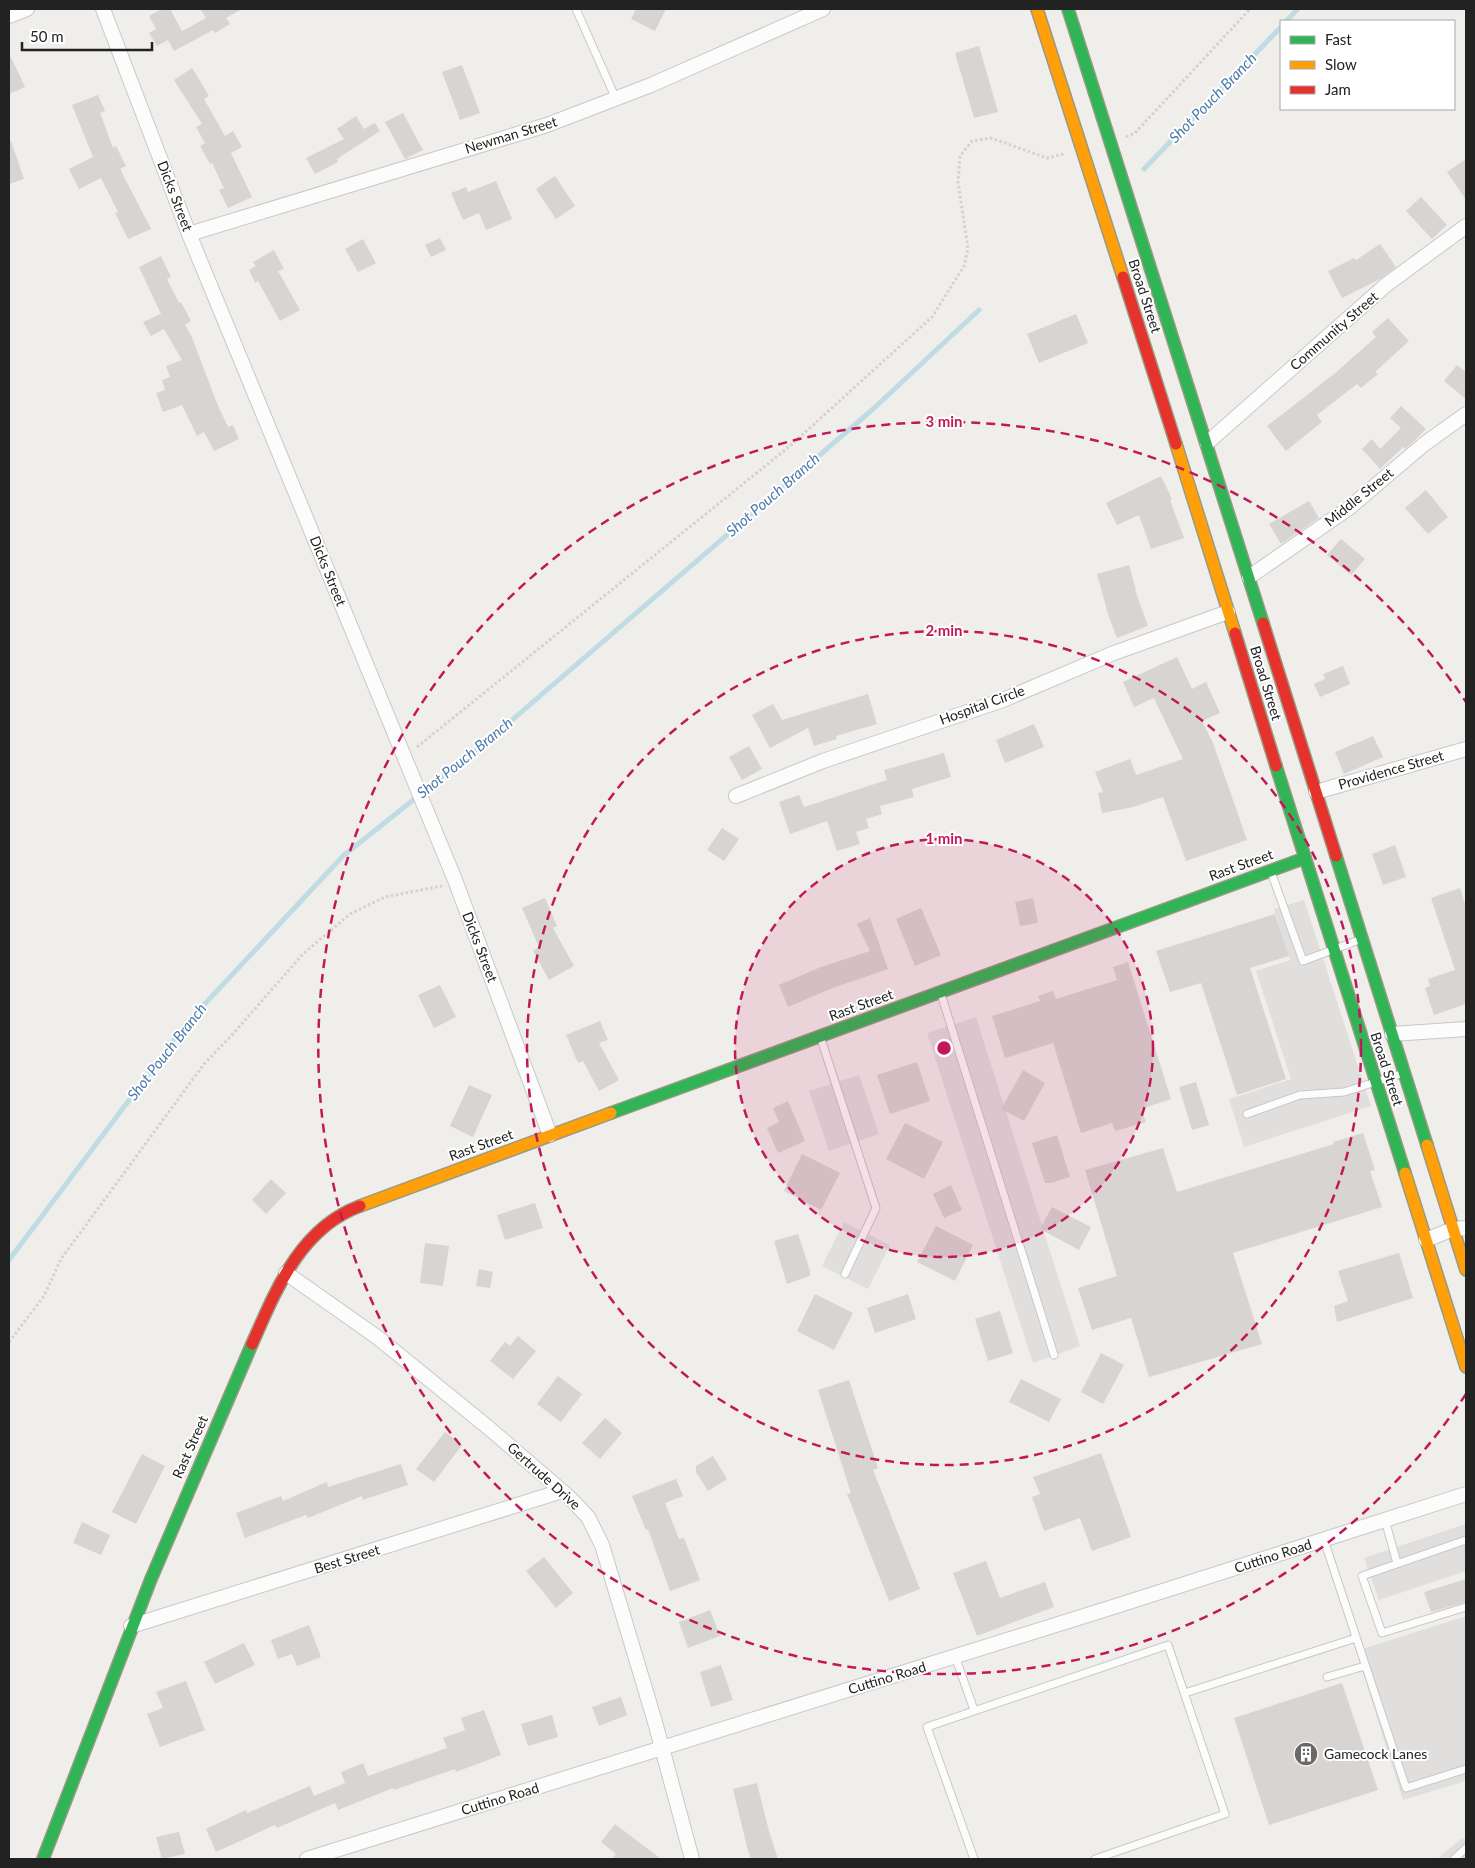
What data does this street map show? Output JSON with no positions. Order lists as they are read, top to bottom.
{
  "streets": {
    "main road": ["Broad Street", "Rast Street"],
    "street": [
      "Newman Street",
      "Dicks Street",
      "Community Street",
      "Middle Street",
      "Hospital Circle",
      "Providence Street",
      "Gertrude Drive",
      "Cuttino Road",
      "Best Street"
    ]
  },
  "crossings": [
    ["Newman Street", "Dicks Street"],
    ["Dicks Street", "Rast Street"],
    ["Broad Street", "Community Street"],
    ["Broad Street", "Middle Street"],
    ["Broad Street", "Hospital Circle"],
    ["Broad Street", "Providence Street"],
    ["Broad Street", "Rast Street"],
    ["Rast Street", "Gertrude Drive"],
    ["Rast Street", "Best Street"],
    ["Gertrude Drive", "Cuttino Road"],
    ["Gertrude Drive", "Best Street"]
  ],
  "water": ["Shot Pouch Branch"],
  "places": {
    "building": ["Gamecock Lanes"]
  },
  "legend": ["Fast", "Slow", "Jam"],
  "scale_bar": "50 m",
  "rings": ["3 min", "2 min", "1 min"]
}
